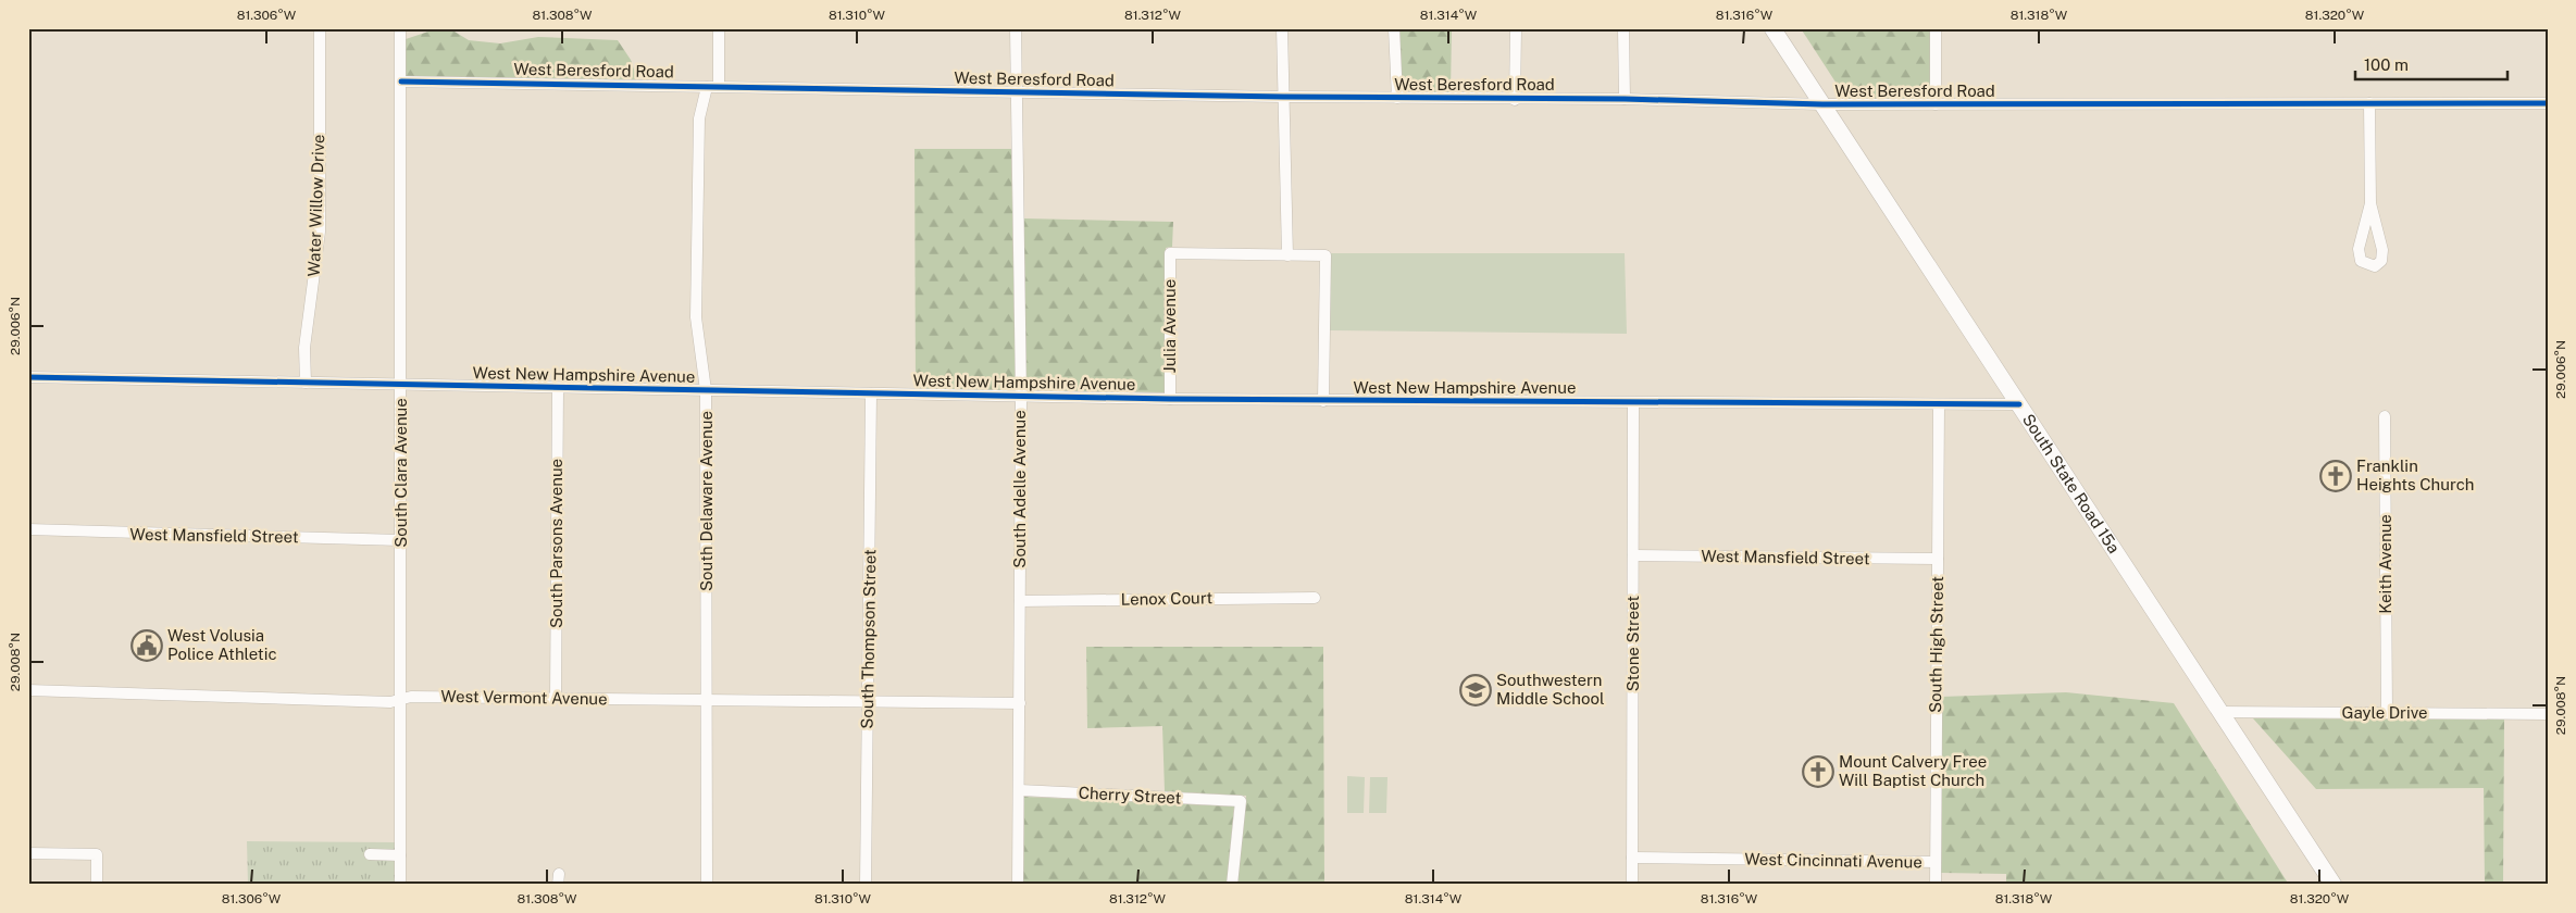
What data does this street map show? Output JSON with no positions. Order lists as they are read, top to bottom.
{
  "streets": {
    "highway": ["South State Road 15a"],
    "street": [
      "West Beresford Road",
      "Water Willow Drive",
      "Julia Avenue",
      "West New Hampshire Avenue",
      "South Clara Avenue",
      "South Adelle Avenue",
      "South Delaware Avenue",
      "West Mansfield Street",
      "South Parsons Avenue",
      "Keith Avenue",
      "Lenox Court",
      "South Thompson Street",
      "Stone Street",
      "South High Street",
      "West Vermont Avenue",
      "Gayle Drive",
      "Cherry Street",
      "West Cincinnati Avenue"
    ]
  },
  "crossings": [
    ["West Beresford Road", "South Clara Avenue"],
    ["West Beresford Road", "South State Road 15a"],
    ["West Beresford Road", "South Adelle Avenue"],
    ["West Beresford Road", "South Delaware Avenue"],
    ["Water Willow Drive", "West New Hampshire Avenue"],
    ["Julia Avenue", "West New Hampshire Avenue"],
    ["West New Hampshire Avenue", "South Clara Avenue"],
    ["West New Hampshire Avenue", "South State Road 15a"],
    ["West New Hampshire Avenue", "South Adelle Avenue"],
    ["West New Hampshire Avenue", "South Delaware Avenue"],
    ["West New Hampshire Avenue", "South Parsons Avenue"],
    ["West New Hampshire Avenue", "South Thompson Street"],
    ["West New Hampshire Avenue", "Stone Street"],
    ["West New Hampshire Avenue", "South High Street"],
    ["South Clara Avenue", "West Mansfield Street"],
    ["South Clara Avenue", "West Vermont Avenue"],
    ["South State Road 15a", "Gayle Drive"],
    ["South Adelle Avenue", "Lenox Court"],
    ["South Adelle Avenue", "West Vermont Avenue"],
    ["South Adelle Avenue", "Cherry Street"],
    ["South Delaware Avenue", "West Vermont Avenue"],
    ["West Mansfield Street", "Stone Street"],
    ["West Mansfield Street", "South High Street"],
    ["South Parsons Avenue", "West Vermont Avenue"],
    ["Keith Avenue", "Gayle Drive"],
    ["South Thompson Street", "West Vermont Avenue"],
    ["Stone Street", "West Cincinnati Avenue"],
    ["South High Street", "West Cincinnati Avenue"]
  ],
  "places": {
    "church": ["Franklin Heights Church", "Mount Calvery Free Will Baptist Church"],
    "public building": ["West Volusia Police Athletic"],
    "school or university": ["Southwestern Middle School"]
  },
  "scale_bar": "100 m",
  "coordinates": [
    "81.306°W",
    "81.308°W",
    "81.310°W",
    "81.312°W",
    "81.314°W",
    "81.316°W",
    "81.318°W",
    "81.320°W",
    "29.006°N",
    "29.008°N"
  ]
}
